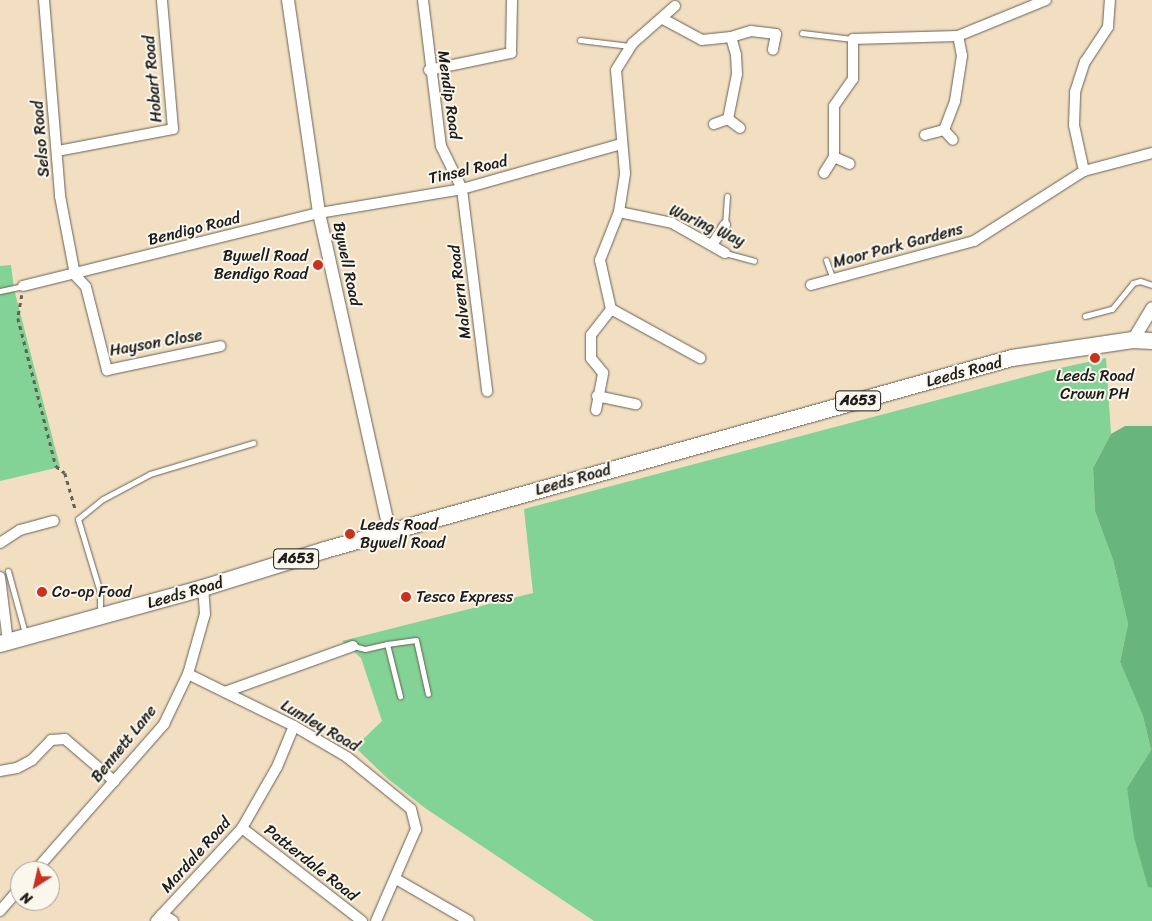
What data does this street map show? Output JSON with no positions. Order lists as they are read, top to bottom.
{
  "streets": {
    "main road": ["Leeds Road", "A653"],
    "street": [
      "Hobart Road",
      "Mendip Road",
      "Selso Road",
      "Tinsel Road",
      "Waring Way",
      "Bendigo Road",
      "Moor Park Gardens",
      "Bywell Road",
      "Malvern Road",
      "Hayson Close",
      "Lumley Road",
      "Bennett Lane",
      "Mardale Road",
      "Patterdale Road"
    ]
  },
  "crossings": [
    ["Hobart Road", "Selso Road"],
    ["Mendip Road", "Tinsel Road"],
    ["Mendip Road", "Malvern Road"],
    ["Selso Road", "Bendigo Road"],
    ["Selso Road", "Hayson Close"],
    ["Tinsel Road", "Bendigo Road"],
    ["Tinsel Road", "Bywell Road"],
    ["Tinsel Road", "Malvern Road"],
    ["Bendigo Road", "Bywell Road"],
    ["Bendigo Road", "Hayson Close"],
    ["Bywell Road", "Leeds Road"],
    ["Leeds Road", "Bennett Lane"],
    ["Lumley Road", "Bennett Lane"],
    ["Lumley Road", "Mardale Road"],
    ["Mardale Road", "Patterdale Road"]
  ],
  "places": [
    "Bywell Road Bendigo Road",
    "Leeds Road Crown PH",
    "Leeds Road Bywell Road",
    "Co-op Food",
    "Tesco Express"
  ],
  "north": "bottom left"
}
